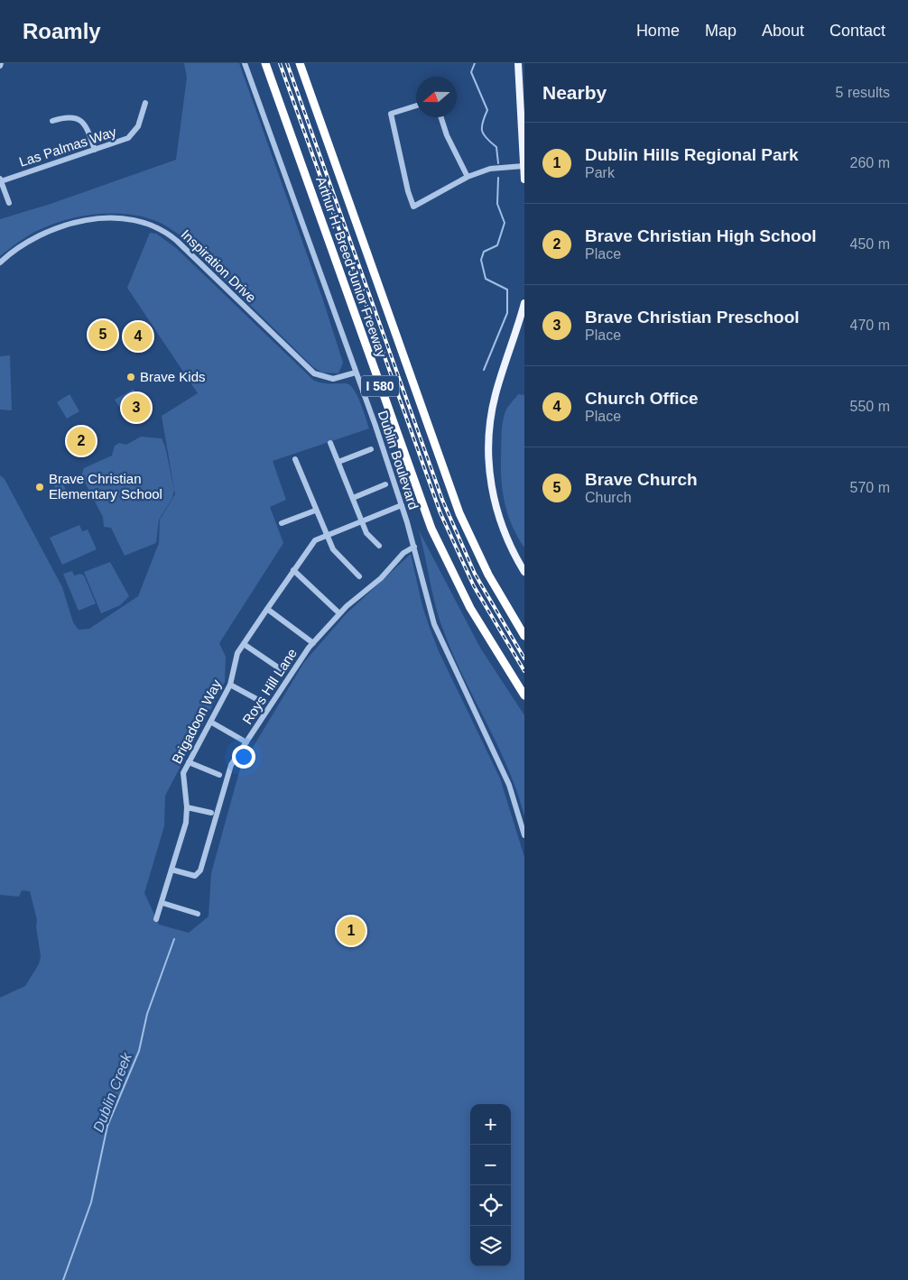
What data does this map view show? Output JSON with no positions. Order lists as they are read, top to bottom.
{
  "streets": {
    "highway": ["Arthur H. Breed Junior Freeway", "I 580"],
    "street": [
      "Las Palmas Way",
      "Inspiration Drive",
      "Dublin Boulevard",
      "Roys Hill Lane",
      "Brigadoon Way"
    ]
  },
  "crossings": [
    ["Inspiration Drive", "Dublin Boulevard"],
    ["Dublin Boulevard", "Roys Hill Lane"],
    ["Dublin Boulevard", "Brigadoon Way"],
    ["Roys Hill Lane", "Brigadoon Way"]
  ],
  "water": ["Dublin Creek"],
  "places": ["Brave Kids", "Brave Christian Elementary School"],
  "north": "left",
  "page": {
    "header": "Roamly",
    "nav": [
      "Home",
      "Map",
      "About",
      "Contact"
    ],
    "heading": ["Nearby", "5 results"],
    "list": [
      {
        "mark": "1",
        "name": "Dublin Hills Regional Park",
        "note": "Park",
        "value": "260 m"
      },
      {
        "mark": "2",
        "name": "Brave Christian High School",
        "note": "Place",
        "value": "450 m"
      },
      {
        "mark": "3",
        "name": "Brave Christian Preschool",
        "note": "Place",
        "value": "470 m"
      },
      {
        "mark": "4",
        "name": "Church Office",
        "note": "Place",
        "value": "550 m"
      },
      {
        "mark": "5",
        "name": "Brave Church",
        "note": "Church",
        "value": "570 m"
      }
    ],
    "pins": [
      "5",
      "4",
      "3",
      "2",
      "1"
    ],
    "map_buttons": ["+", "−"]
  }
}
